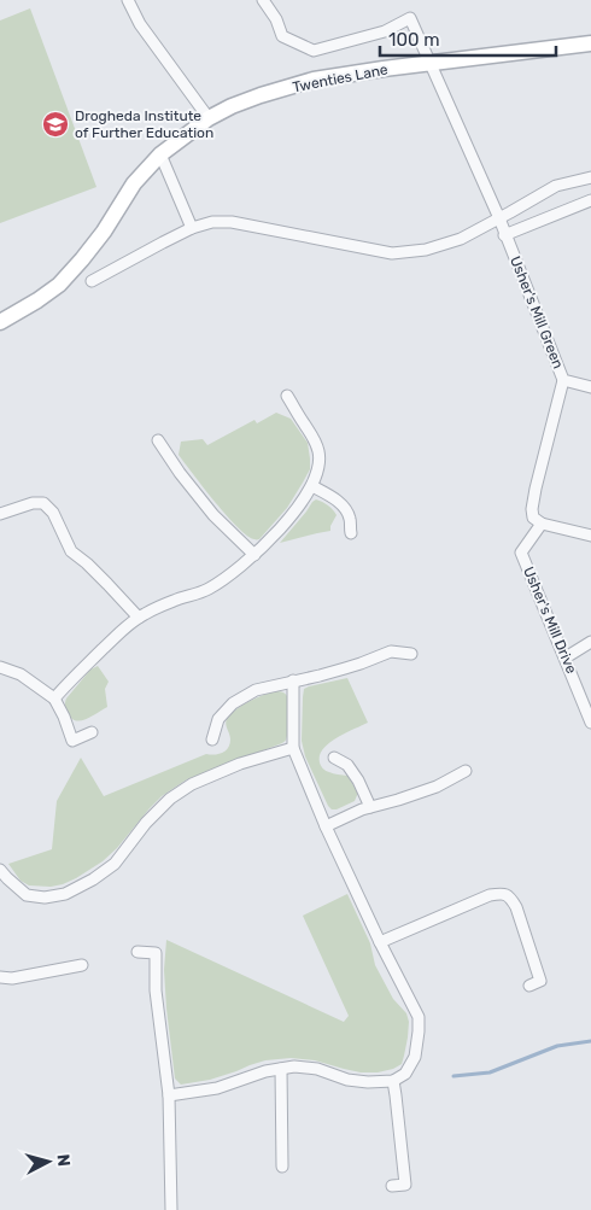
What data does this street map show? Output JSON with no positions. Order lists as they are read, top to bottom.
{
  "streets": {
    "street": ["Twenties Lane", "Usher's Mill Green", "Usher's Mill Drive"]
  },
  "crossings": [
    ["Twenties Lane", "Usher's Mill Green"]
  ],
  "places": {
    "school or university": ["Drogheda Institute of Further Education"]
  },
  "scale_bar": "100 m",
  "north": "right"
}
